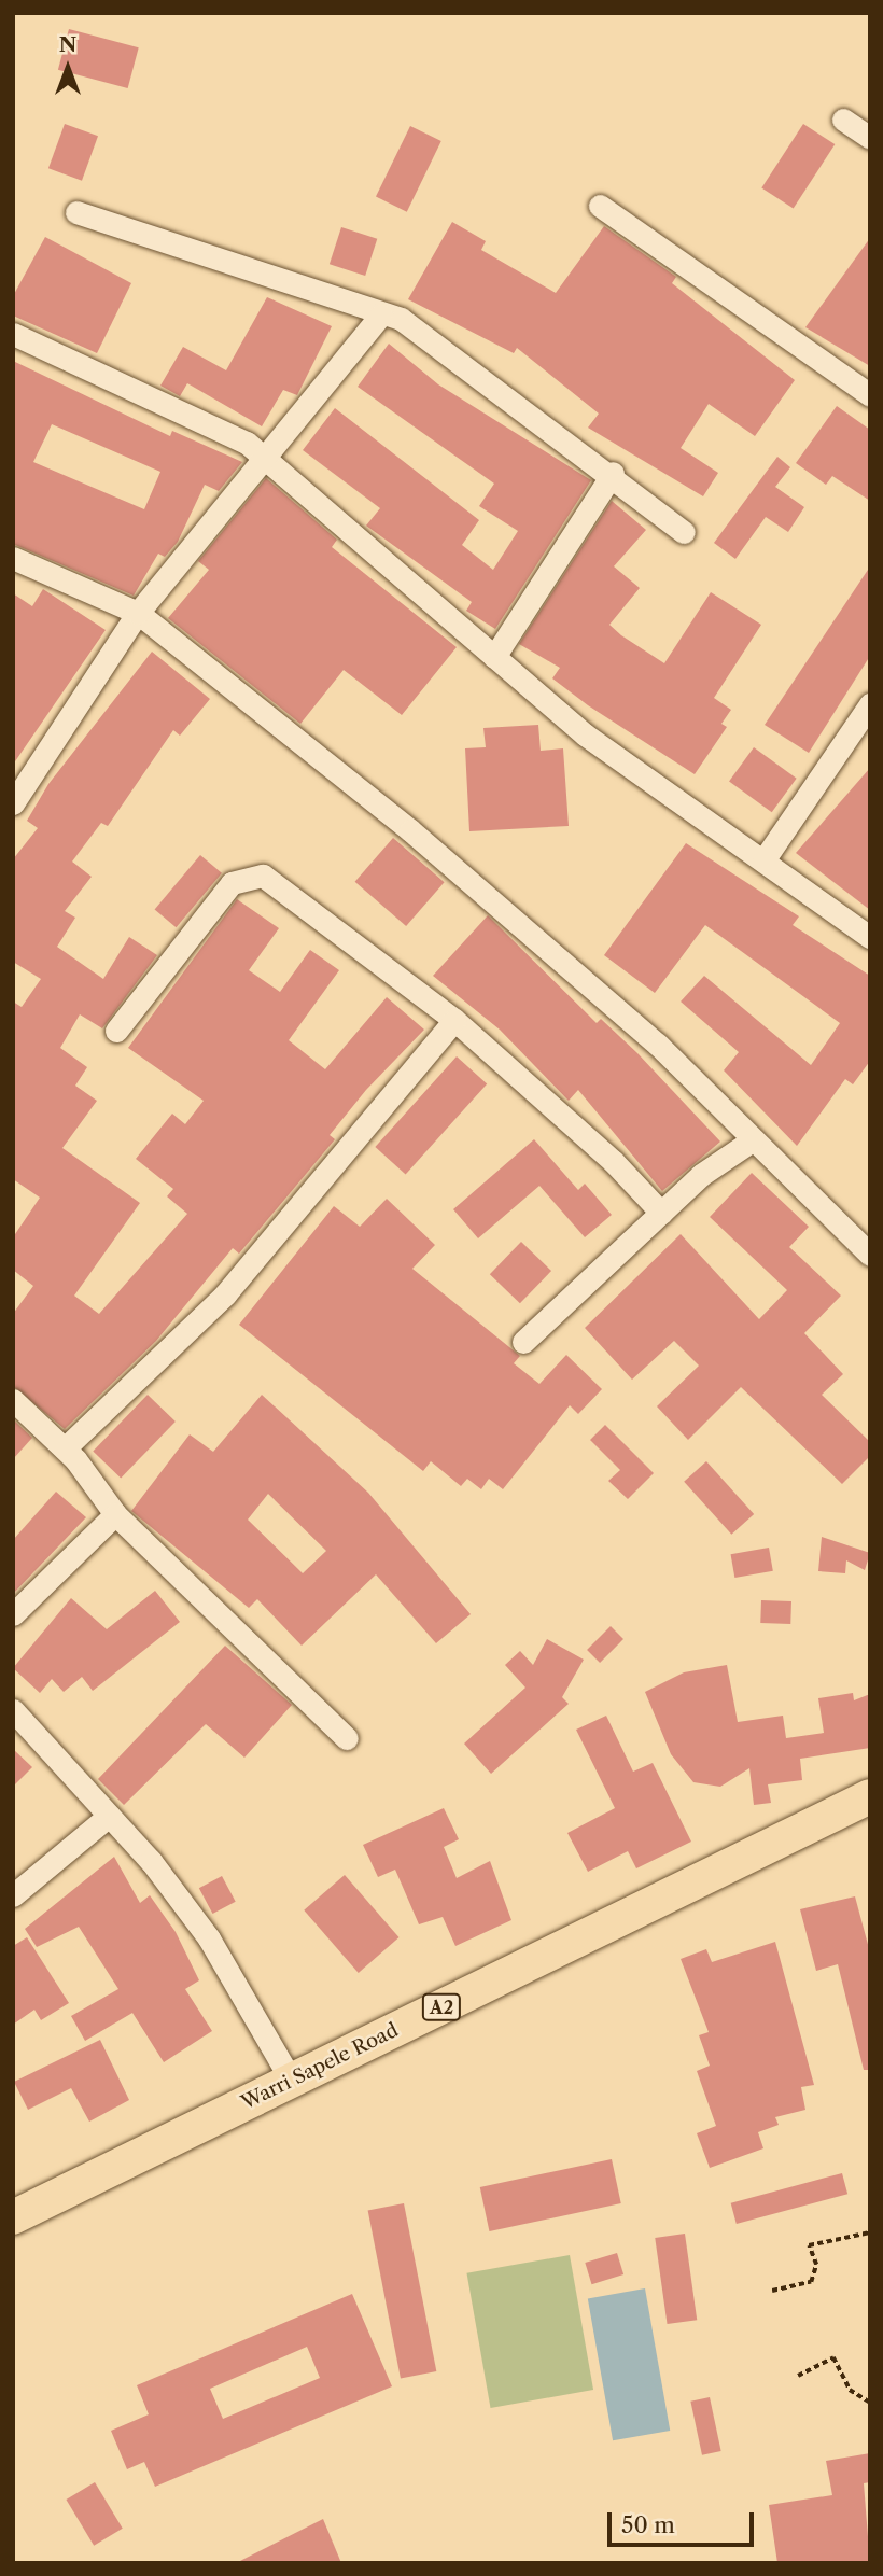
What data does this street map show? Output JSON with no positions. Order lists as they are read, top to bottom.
{
  "streets": {
    "highway": ["A2", "Warri Sapele Road"]
  },
  "scale_bar": "50 m",
  "north": "top"
}
